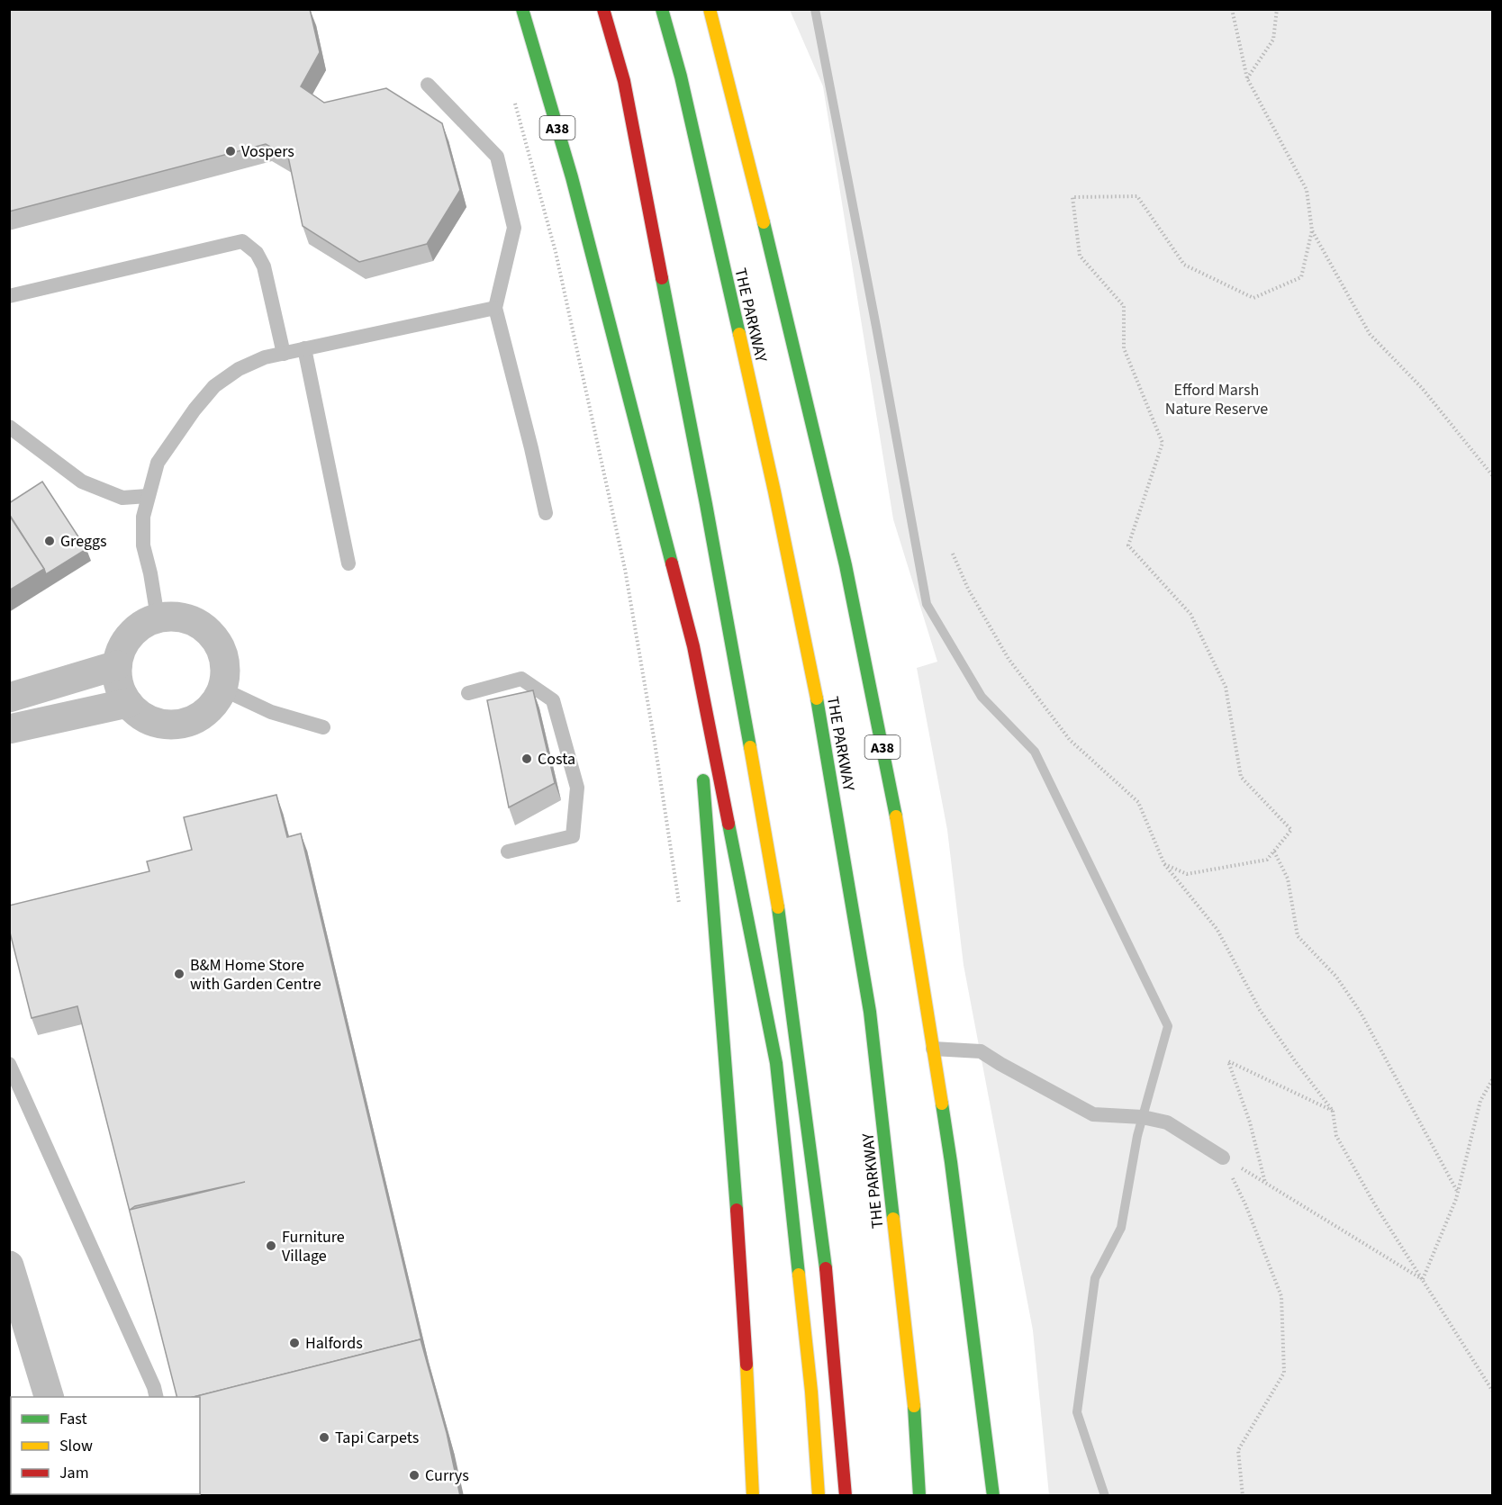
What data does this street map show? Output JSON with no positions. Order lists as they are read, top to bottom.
{
  "streets": {
    "highway": ["A38", "THE PARKWAY"]
  },
  "parks": ["Efford Marsh Nature Reserve"],
  "places": [
    "Vospers",
    "Greggs",
    "Costa",
    "B&M Home Store with Garden Centre",
    "Furniture Village",
    "Halfords",
    "Tapi Carpets",
    "Currys"
  ],
  "legend": ["Fast", "Slow", "Jam"]
}
